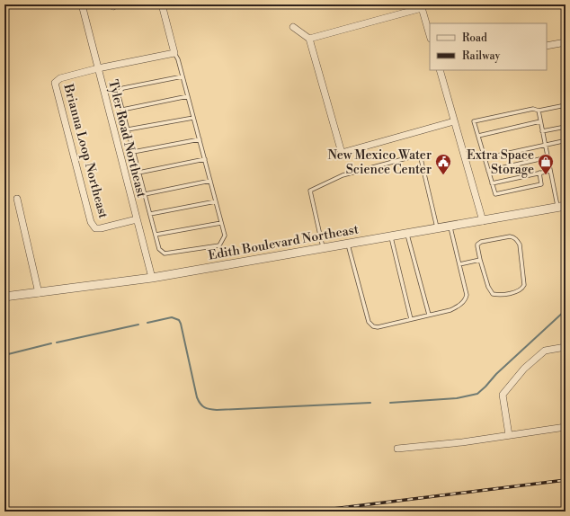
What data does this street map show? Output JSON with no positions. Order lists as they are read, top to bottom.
{
  "streets": {
    "street": ["Tyler Road Northeast", "Brianna Loop Northeast", "Edith Boulevard Northeast"]
  },
  "crossings": [
    ["Tyler Road Northeast", "Brianna Loop Northeast"],
    ["Tyler Road Northeast", "Edith Boulevard Northeast"]
  ],
  "places": {
    "public building": ["New Mexico Water Science Center"],
    "shop": ["Extra Space Storage"]
  },
  "legend": ["Road", "Railway"]
}
